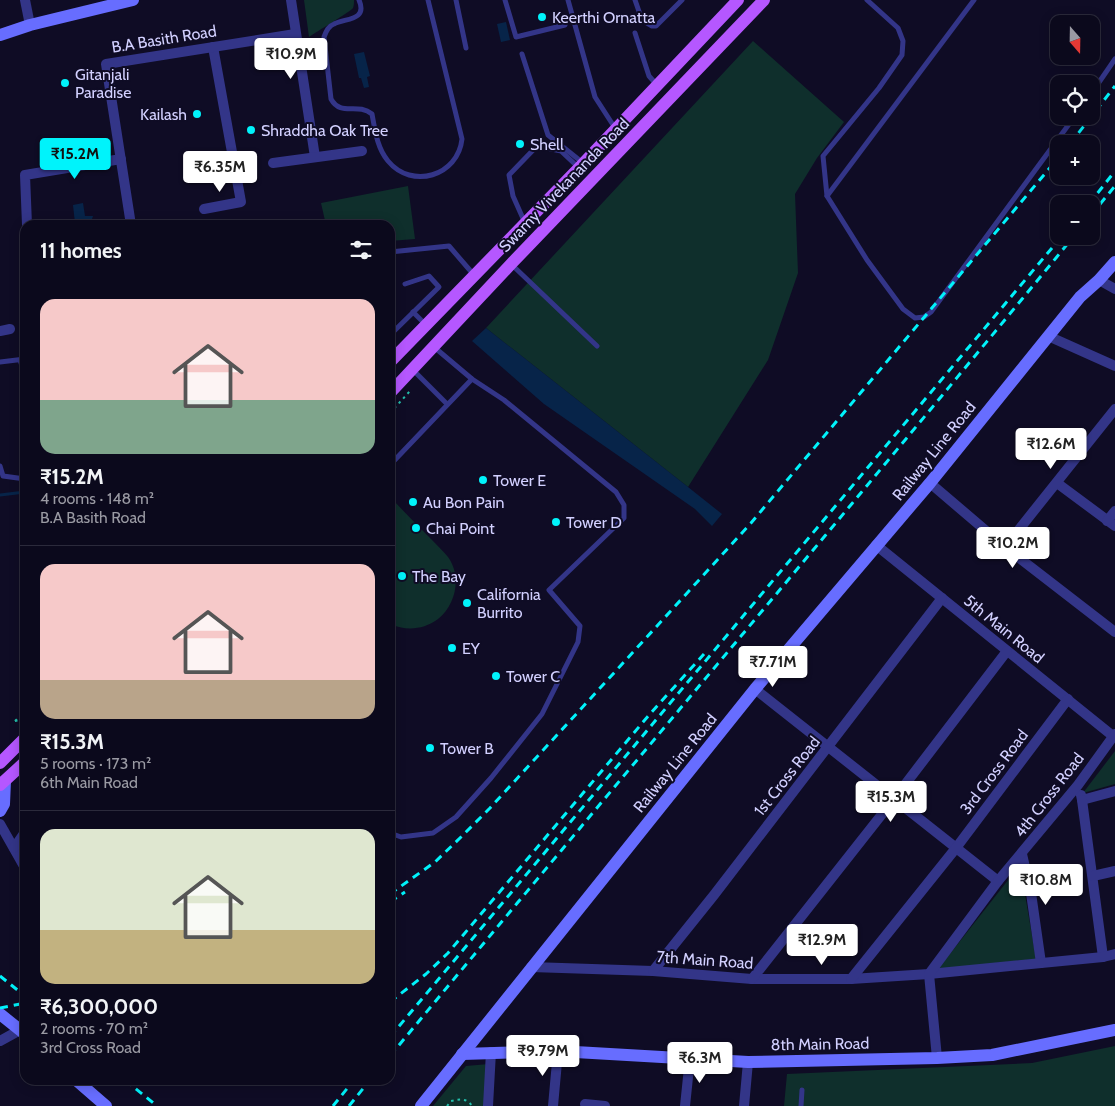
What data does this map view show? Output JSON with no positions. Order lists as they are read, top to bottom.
{
  "streets": {
    "main road": ["Swamy Vivekananda Road", "Railway Line Road", "8th Main Road"],
    "street": [
      "B.A Basith Road",
      "5th Main Road",
      "3rd Cross Road",
      "1st Cross Road",
      "4th Cross Road",
      "7th Main Road"
    ]
  },
  "crossings": [
    ["Railway Line Road", "5th Main Road"],
    ["Railway Line Road", "7th Main Road"],
    ["Railway Line Road", "8th Main Road"],
    ["5th Main Road", "3rd Cross Road"],
    ["5th Main Road", "1st Cross Road"],
    ["5th Main Road", "4th Cross Road"],
    ["3rd Cross Road", "7th Main Road"],
    ["1st Cross Road", "7th Main Road"],
    ["4th Cross Road", "7th Main Road"]
  ],
  "places": [
    "Keerthi Ornatta",
    "Gitanjali Paradise",
    "Kailash",
    "Shraddha Oak Tree",
    "Shell",
    "Tower E",
    "Au Bon Pain",
    "Tower D",
    "Chai Point",
    "The Bay",
    "California Burrito",
    "EY",
    "Tower C",
    "Tower B"
  ],
  "north": "bottom",
  "page": {
    "map_buttons": ["+", "−"],
    "price": [
      "₹10.9M",
      "₹15.2M",
      "₹6.35M",
      "₹12.6M",
      "₹10.2M",
      "₹7.71M",
      "₹15.3M",
      "₹10.8M",
      "₹12.9M",
      "₹9.79M",
      "₹6.3M"
    ],
    "heading": "11 homes",
    "list": [
      {
        "name": "₹15.2M",
        "note": "4 rooms · 148 m² · B.A Basith Road"
      },
      {
        "name": "₹15.3M",
        "note": "5 rooms · 173 m² · 6th Main Road"
      },
      {
        "name": "₹6,300,000",
        "note": "2 rooms · 70 m² · 3rd Cross Road"
      }
    ]
  }
}
